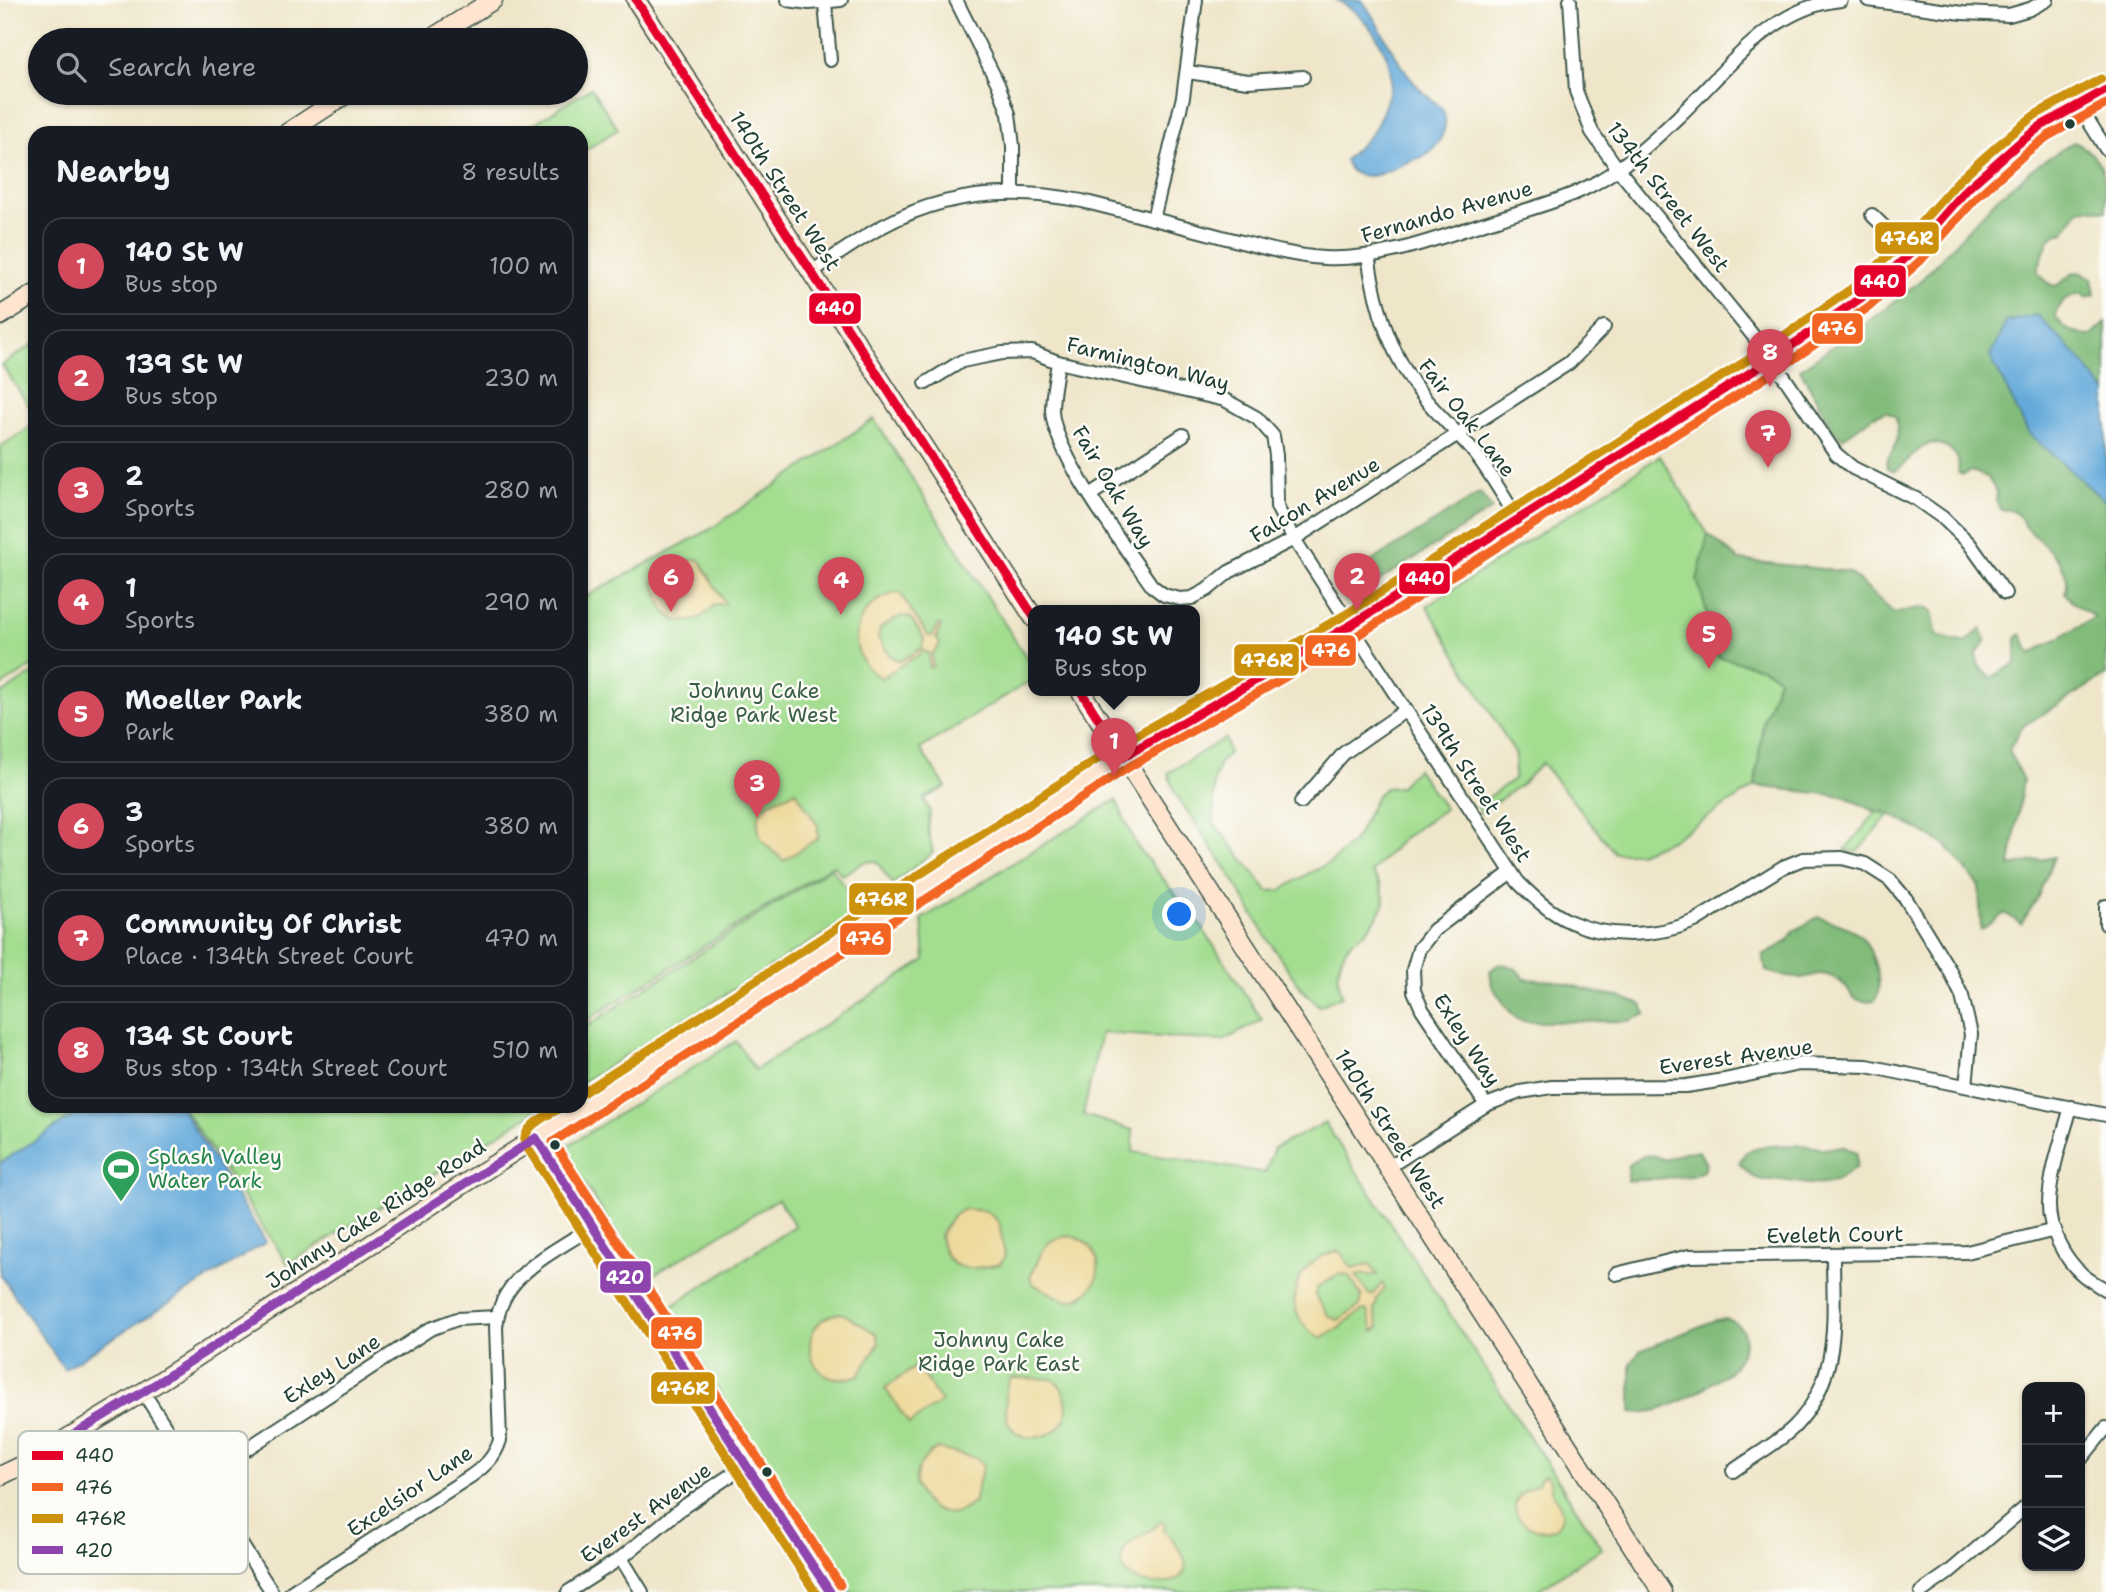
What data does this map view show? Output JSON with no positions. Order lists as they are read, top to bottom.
{
  "streets": {
    "street": [
      "140th Street West",
      "134th Street West",
      "Fernando Avenue",
      "Farmington Way",
      "Fair Oak Lane",
      "Fair Oak Way",
      "Falcon Avenue",
      "139th Street West",
      "Exley Way",
      "Everest Avenue",
      "Johnny Cake Ridge Road",
      "Eveleth Court",
      "Exley Lane",
      "Excelsior Lane"
    ]
  },
  "crossings": [
    ["140th Street West", "Fernando Avenue"],
    ["140th Street West", "Everest Avenue"],
    ["140th Street West", "Johnny Cake Ridge Road"],
    ["134th Street West", "Fernando Avenue"],
    ["134th Street West", "Johnny Cake Ridge Road"],
    ["Fernando Avenue", "Fair Oak Lane"],
    ["Farmington Way", "Fair Oak Way"],
    ["Farmington Way", "Falcon Avenue"],
    ["Farmington Way", "139th Street West"],
    ["Farmington Way", "Johnny Cake Ridge Road"],
    ["Fair Oak Lane", "Falcon Avenue"],
    ["Fair Oak Lane", "Johnny Cake Ridge Road"],
    ["Fair Oak Way", "Falcon Avenue"],
    ["139th Street West", "Exley Way"],
    ["139th Street West", "Everest Avenue"],
    ["139th Street West", "Johnny Cake Ridge Road"],
    ["Exley Way", "Everest Avenue"],
    ["Exley Lane", "Excelsior Lane"]
  ],
  "parks": ["Johnny Cake Ridge Park West", "Johnny Cake Ridge Park East"],
  "places": {
    "sports": ["Splash Valley Water Park"]
  },
  "lines": [
    "transit line 440",
    "transit line 476R",
    "transit line 476",
    "transit line 420"
  ],
  "legend": [
    "440",
    "476",
    "476R",
    "420"
  ],
  "page": {
    "search": "Search here",
    "heading": ["Nearby", "8 results"],
    "list": [
      {
        "mark": "1",
        "name": "140 St W",
        "note": "Bus stop",
        "value": "100 m"
      },
      {
        "mark": "2",
        "name": "139 St W",
        "note": "Bus stop",
        "value": "230 m"
      },
      {
        "mark": "3",
        "name": "2",
        "note": "Sports",
        "value": "280 m"
      },
      {
        "mark": "4",
        "name": "1",
        "note": "Sports",
        "value": "290 m"
      },
      {
        "mark": "5",
        "name": "Moeller Park",
        "note": "Park",
        "value": "380 m"
      },
      {
        "mark": "6",
        "name": "3",
        "note": "Sports",
        "value": "380 m"
      },
      {
        "mark": "7",
        "name": "Community Of Christ",
        "note": "Place · 134th Street Court",
        "value": "470 m"
      },
      {
        "mark": "8",
        "name": "134 St Court",
        "note": "Bus stop · 134th Street Court",
        "value": "510 m"
      }
    ],
    "pins": [
      "8",
      "7",
      "2",
      "6",
      "4",
      "5",
      "1",
      "3"
    ],
    "popup": ["140 St W", "Bus stop"],
    "map_buttons": ["+", "−"]
  }
}
